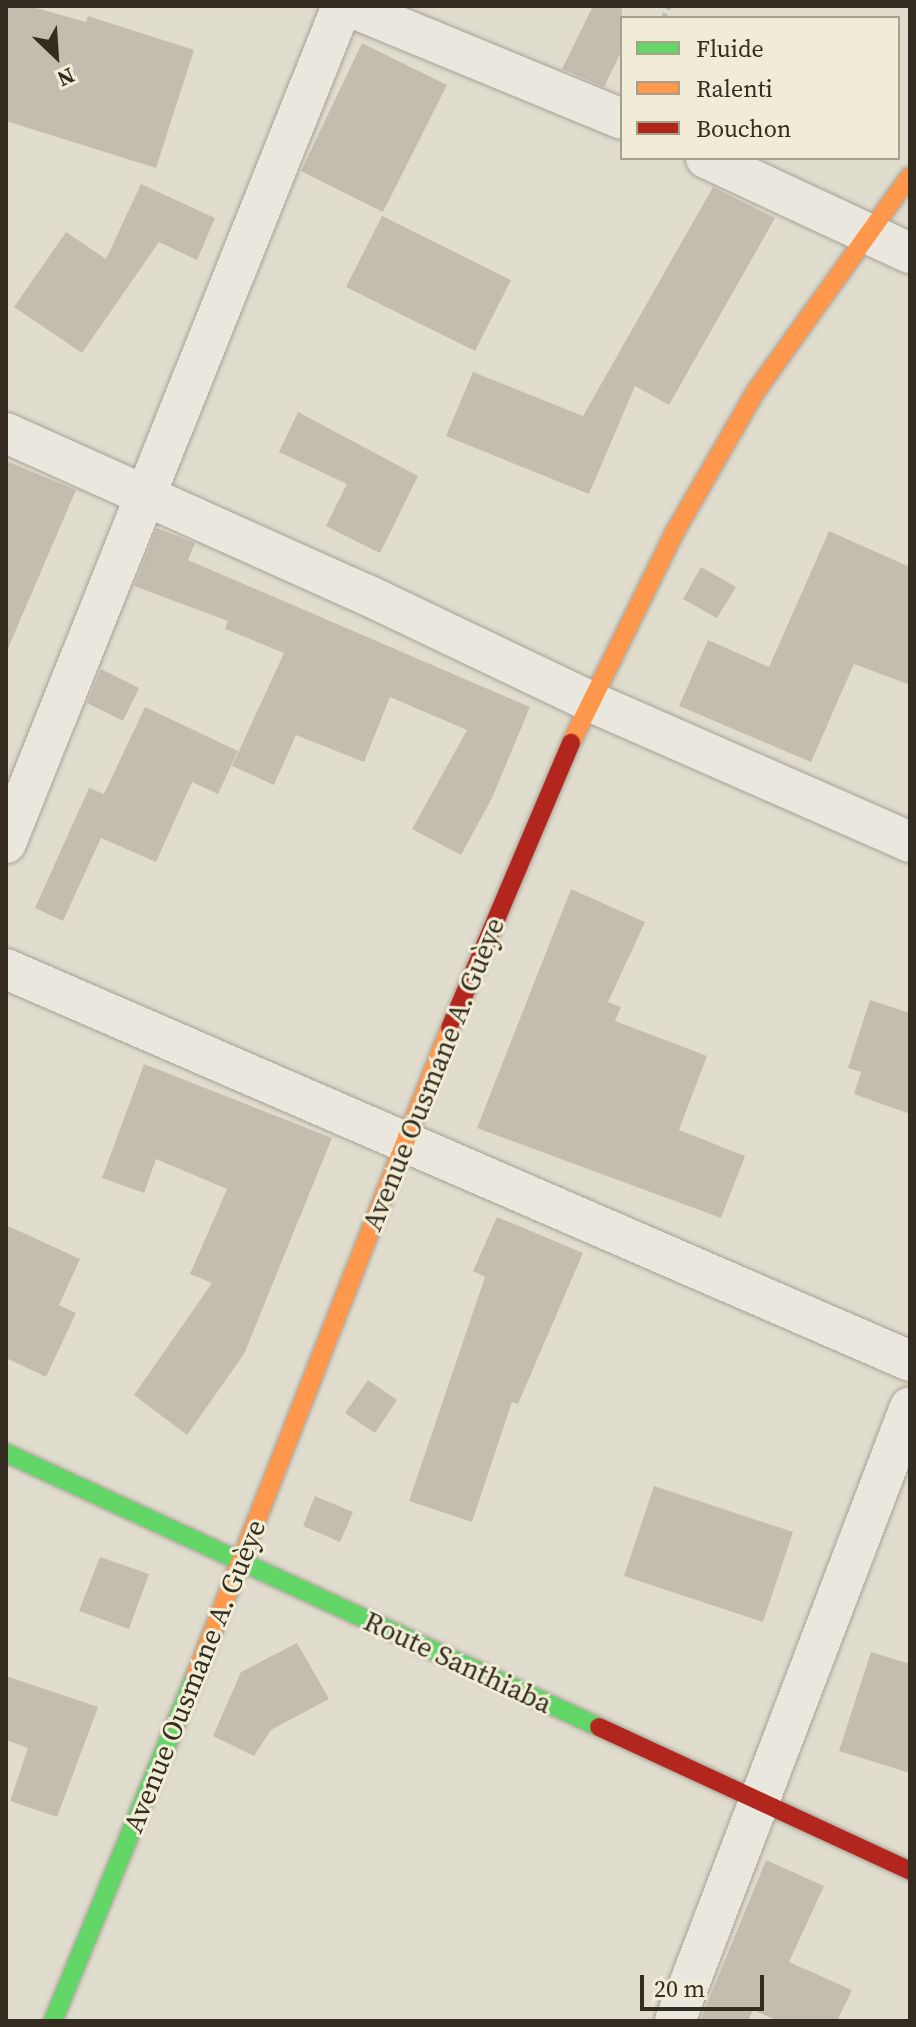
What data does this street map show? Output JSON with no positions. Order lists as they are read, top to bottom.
{
  "streets": {
    "street": ["Avenue Ousmane A. Guèye", "Route Santhiaba"]
  },
  "crossings": [
    ["Avenue Ousmane A. Guèye", "Route Santhiaba"]
  ],
  "legend": ["Fluide", "Ralenti", "Bouchon"],
  "scale_bar": "20 m",
  "north": "bottom right"
}
